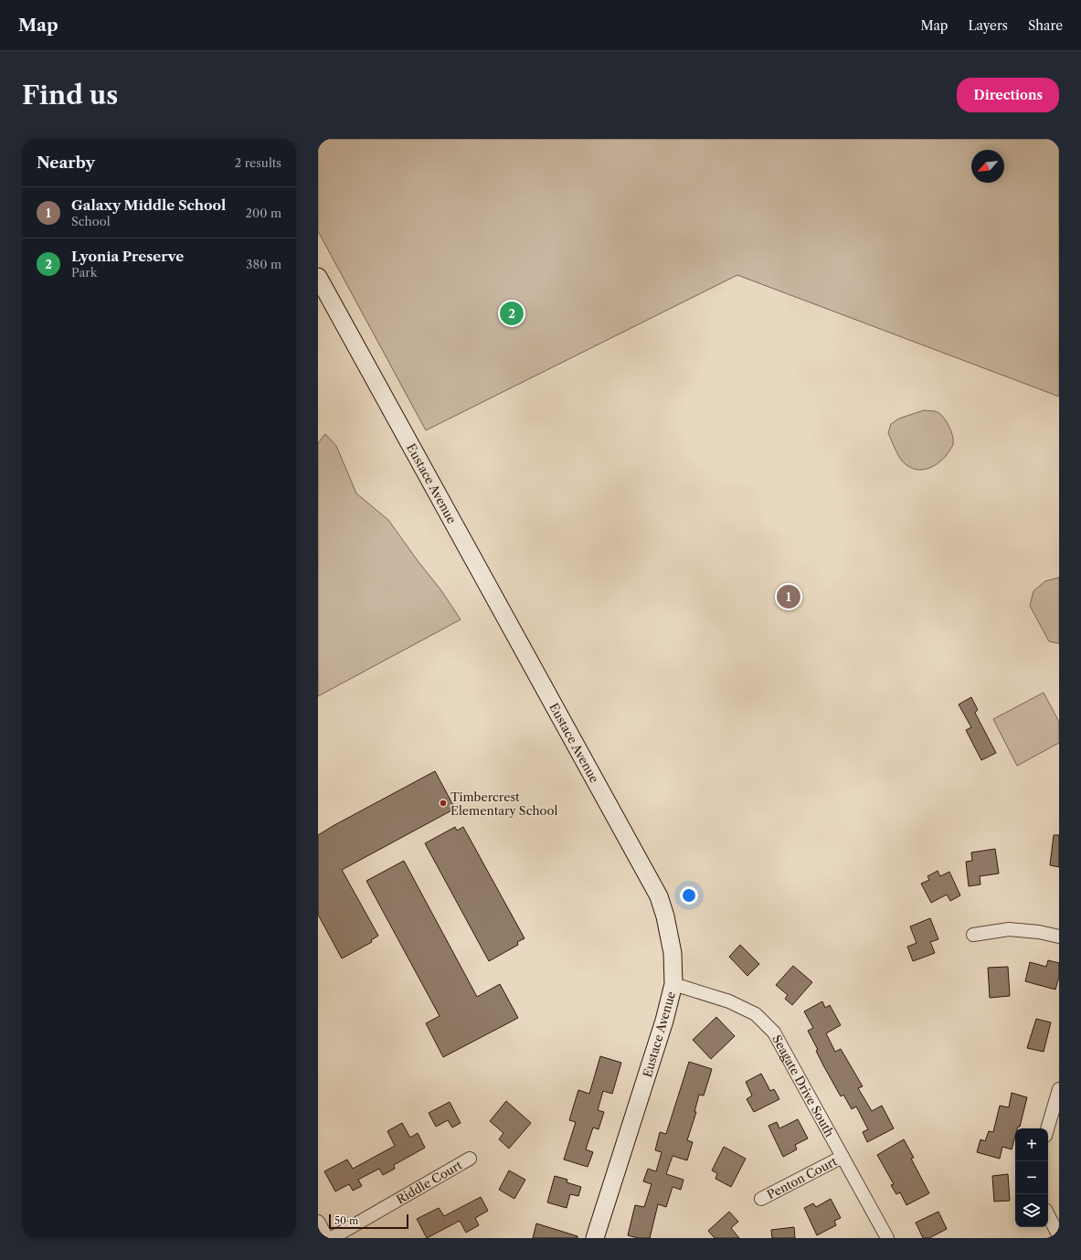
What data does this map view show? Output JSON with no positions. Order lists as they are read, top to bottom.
{
  "streets": {
    "street": [
      "Eustace Avenue",
      "Seagate Drive South",
      "Penton Court",
      "Riddle Court"
    ]
  },
  "crossings": [
    ["Eustace Avenue", "Seagate Drive South"],
    ["Seagate Drive South", "Penton Court"]
  ],
  "places": ["Timbercrest Elementary School"],
  "scale_bar": "50 m",
  "north": "bottom left",
  "page": {
    "header": "Map",
    "nav": ["Map", "Layers", "Share"],
    "buttons": "Directions",
    "title": "Find us",
    "heading": ["Nearby", "2 results"],
    "list": [
      {
        "mark": "1",
        "name": "Galaxy Middle School",
        "note": "School",
        "value": "200 m"
      },
      {
        "mark": "2",
        "name": "Lyonia Preserve",
        "note": "Park",
        "value": "380 m"
      }
    ],
    "pins": ["2", "1"],
    "map_buttons": ["+", "−"],
    "scale": "50 m"
  }
}
